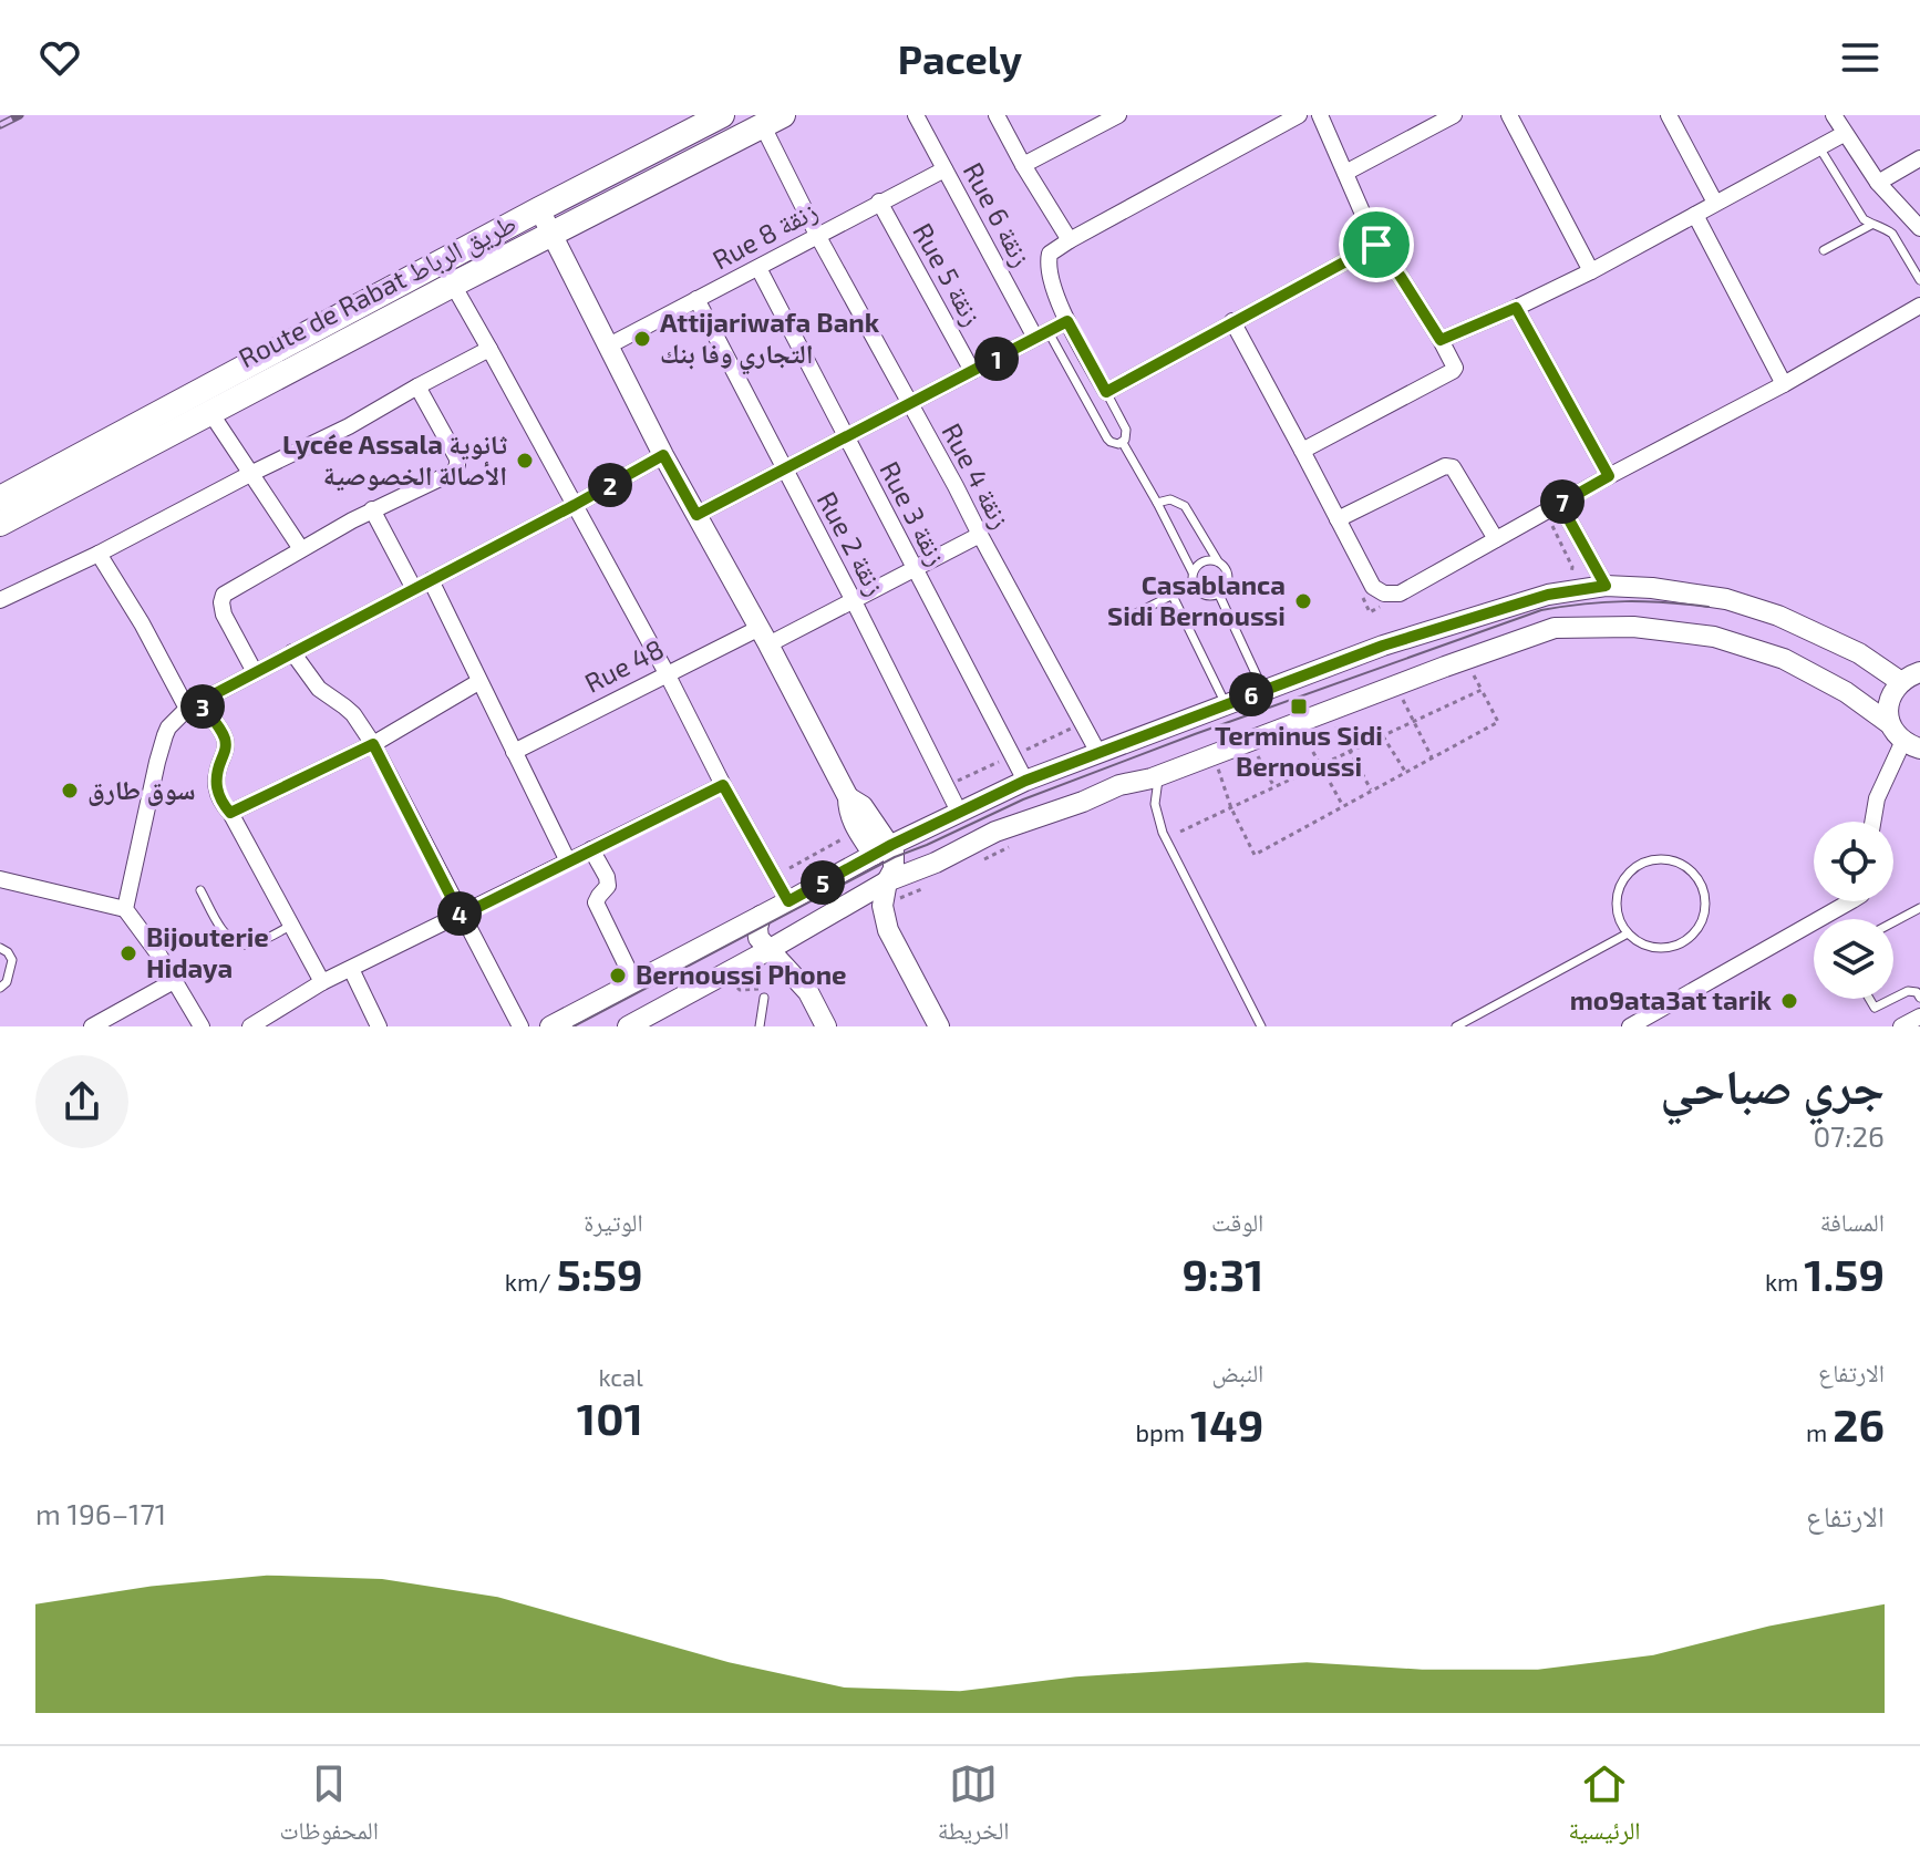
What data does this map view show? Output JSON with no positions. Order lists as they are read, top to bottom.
{
  "streets": {
    "main road": ["Route de Rabat طريق الرباط"],
    "street": [
      "Rue 6 زنقة",
      "Rue 8 زنقة",
      "Rue 5 زنقة",
      "Rue 4 زنقة",
      "Rue 3 زنقة",
      "Rue 2 زنقة",
      "Rue 48"
    ]
  },
  "crossings": [
    ["Rue 6 زنقة", "Rue 8 زنقة"],
    ["Rue 8 زنقة", "Rue 5 زنقة"],
    ["Rue 8 زنقة", "Rue 4 زنقة"],
    ["Rue 8 زنقة", "Rue 3 زنقة"],
    ["Rue 8 زنقة", "Rue 2 زنقة"],
    ["Route de Rabat طريق الرباط", "Rue 4 زنقة"],
    ["Rue 4 زنقة", "Rue 48"],
    ["Rue 3 زنقة", "Rue 48"],
    ["Rue 2 زنقة", "Rue 48"]
  ],
  "places": {
    "other": [
      "Attijariwafa Bank التجاري وفا بنك",
      "Lycée Assala ثانوية الأصالة الخصوصية",
      "Casablanca Sidi Bernoussi",
      "سوق طارق",
      "Bijouterie Hidaya",
      "Bernoussi Phone",
      "mo9ata3at tarik"
    ],
    "transit": ["Terminus Sidi Bernoussi"]
  },
  "page": {
    "header": "Pacely",
    "pins": [
      "1",
      "2",
      "7",
      "6",
      "3",
      "5",
      "4"
    ],
    "heading": ["جري صباحي", "07:26"],
    "stats": [
      ["المسافة", "1.59 km"],
      ["الوقت", "9:31"],
      ["الوتيرة", "5:59 /km"],
      ["الارتفاع", "26 m"],
      ["النبض", "149 bpm"],
      ["kcal", "101"]
    ],
    "chart": ["الارتفاع", "171–196 m"],
    "tabs": ["الرئيسية", "الخريطة", "المحفوظات"]
  }
}
